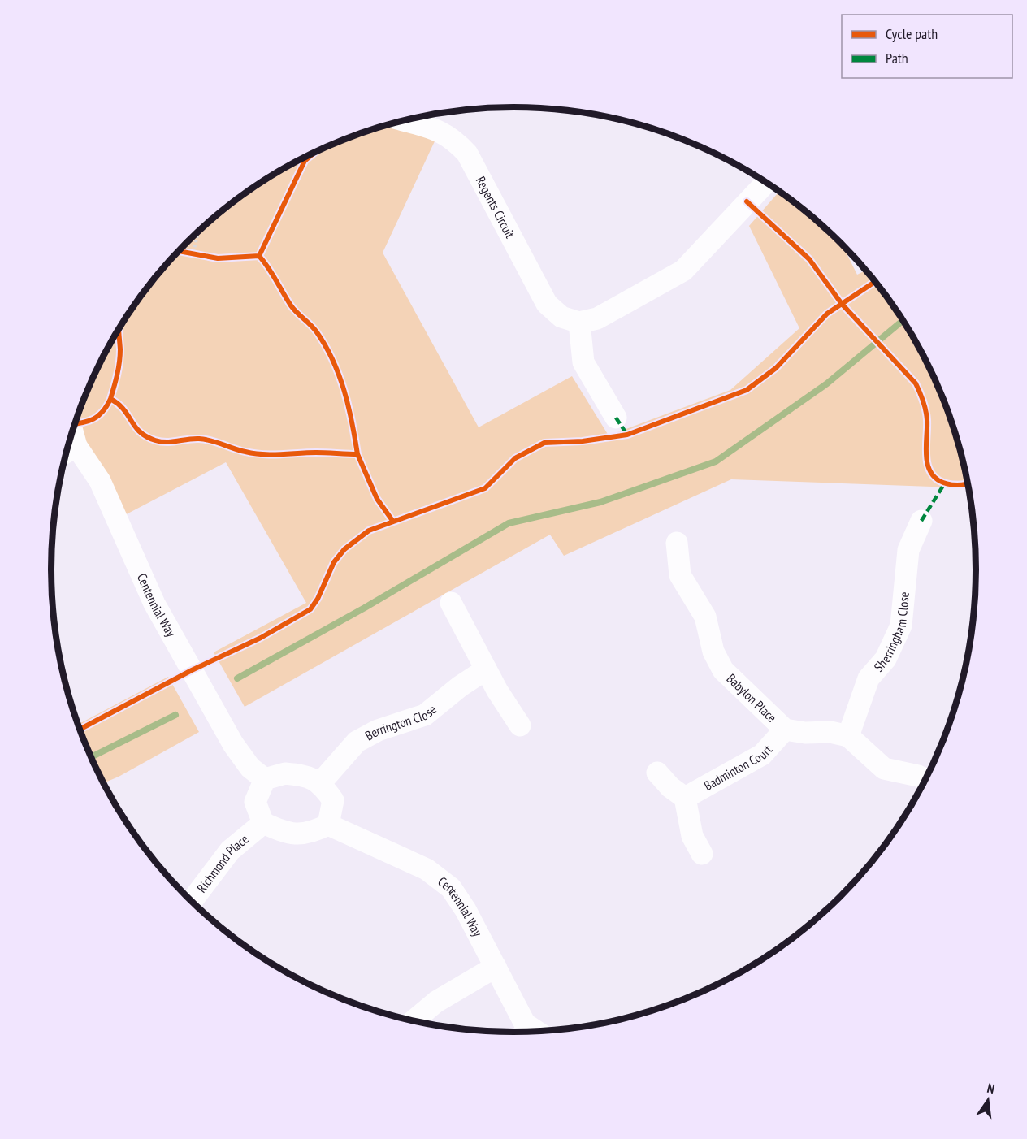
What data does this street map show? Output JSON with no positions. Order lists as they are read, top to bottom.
{
  "streets": {
    "street": [
      "Regents Circuit",
      "Centennial Way",
      "Sherringham Close",
      "Babylon Place",
      "Berrington Close",
      "Badminton Court",
      "Richmond Place"
    ]
  },
  "crossings": [
    ["Centennial Way", "Berrington Close"],
    ["Centennial Way", "Richmond Place"],
    ["Sherringham Close", "Babylon Place"],
    ["Babylon Place", "Badminton Court"],
    ["Berrington Close", "Richmond Place"]
  ],
  "legend": ["Cycle path", "Path"],
  "north": "top"
}
